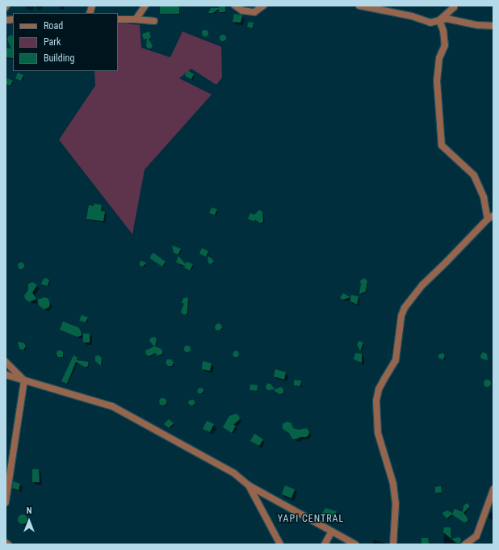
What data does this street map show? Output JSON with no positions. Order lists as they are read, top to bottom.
{
  "districts": ["YAPI CENTRAL"],
  "legend": ["Road", "Park", "Building"],
  "north": "top"
}
